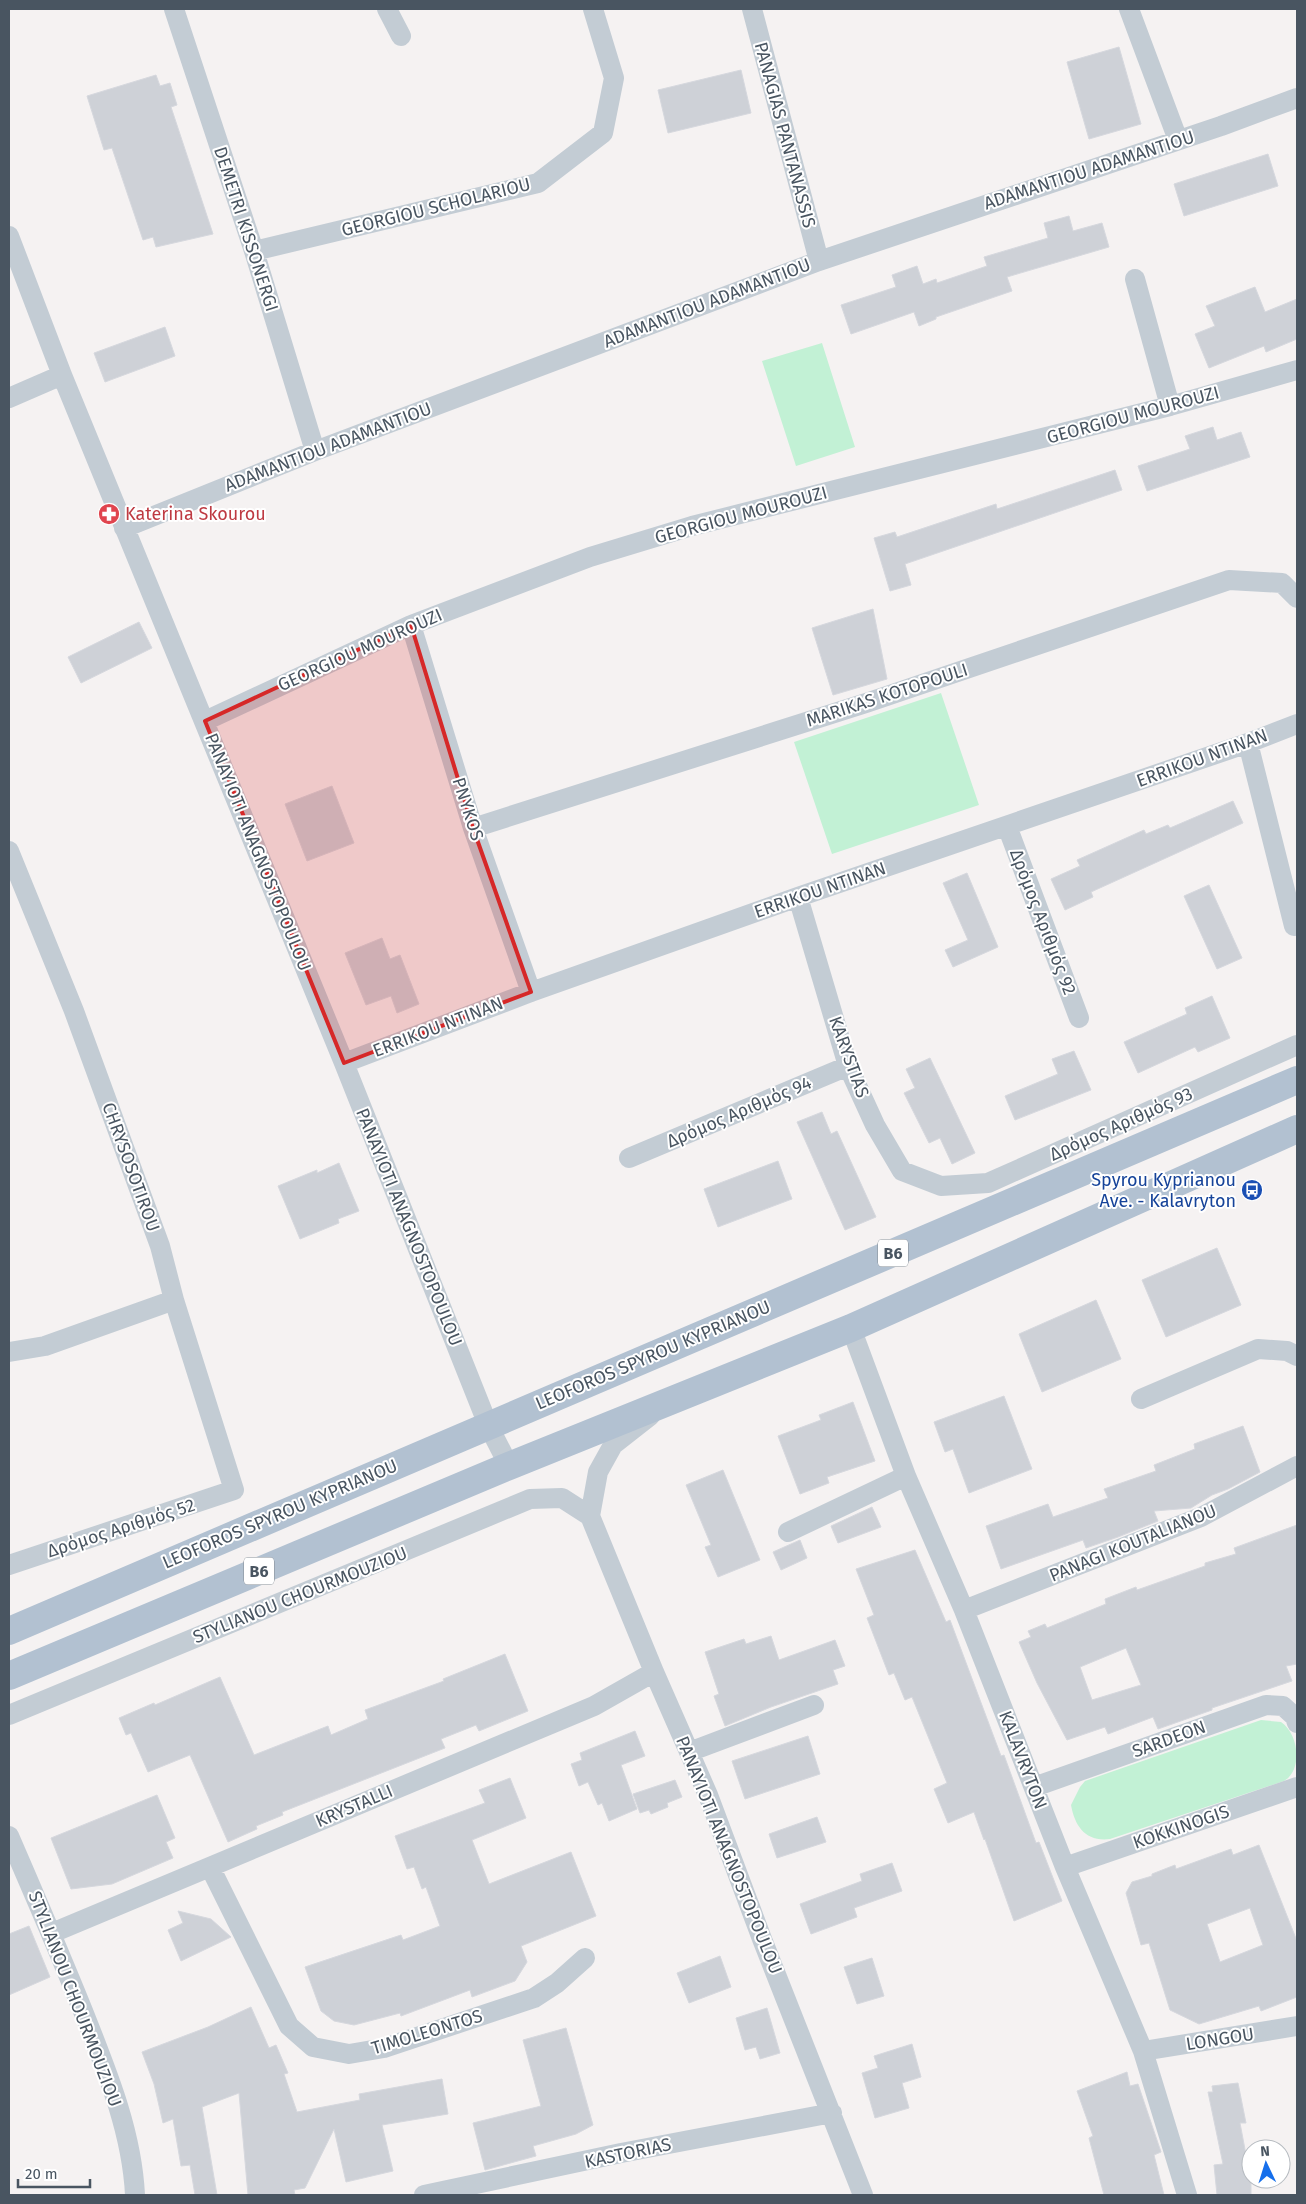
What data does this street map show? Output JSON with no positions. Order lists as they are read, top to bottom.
{
  "streets": {
    "main road": ["B6", "LEOFOROS SPYROU KYPRIANOU"],
    "street": [
      "PANAGIAS PANTANASSIS",
      "ADAMANTIOU ADAMANTIOU",
      "GEORGIOU SCHOLARIOU",
      "DEMETRI KISSONERGI",
      "GEORGIOU MOUROUZI",
      "MARIKAS KOTOPOULI",
      "ERRIKOU NTINAN",
      "PNYKOS",
      "PANAYIOTI ANAGNOSTOPOULOU",
      "Δρόμος Αριθμός 92",
      "KARYSTIAS",
      "Δρόμος Αριθμός 94",
      "Δρόμος Αριθμός 93",
      "CHRYSOSOTIROU",
      "Δρόμος Αριθμός 52",
      "PANAGI KOUTALIANOU",
      "STYLIANOU CHOURMOUZIOU",
      "SARDEON",
      "KALAVRYTON",
      "KRYSTALLI",
      "KOKKINOGIS",
      "TIMOLEONTOS",
      "LONGOU",
      "KASTORIAS"
    ]
  },
  "crossings": [
    ["PANAGIAS PANTANASSIS", "ADAMANTIOU ADAMANTIOU"],
    ["ADAMANTIOU ADAMANTIOU", "DEMETRI KISSONERGI"],
    ["ADAMANTIOU ADAMANTIOU", "PANAYIOTI ANAGNOSTOPOULOU"],
    ["GEORGIOU SCHOLARIOU", "DEMETRI KISSONERGI"],
    ["GEORGIOU MOUROUZI", "PNYKOS"],
    ["GEORGIOU MOUROUZI", "PANAYIOTI ANAGNOSTOPOULOU"],
    ["MARIKAS KOTOPOULI", "PNYKOS"],
    ["ERRIKOU NTINAN", "PNYKOS"],
    ["ERRIKOU NTINAN", "PANAYIOTI ANAGNOSTOPOULOU"],
    ["ERRIKOU NTINAN", "Δρόμος Αριθμός 92"],
    ["ERRIKOU NTINAN", "KARYSTIAS"],
    ["PANAYIOTI ANAGNOSTOPOULOU", "B6"],
    ["PANAYIOTI ANAGNOSTOPOULOU", "LEOFOROS SPYROU KYPRIANOU"],
    ["PANAYIOTI ANAGNOSTOPOULOU", "STYLIANOU CHOURMOUZIOU"],
    ["PANAYIOTI ANAGNOSTOPOULOU", "KRYSTALLI"],
    ["PANAYIOTI ANAGNOSTOPOULOU", "KASTORIAS"],
    ["KARYSTIAS", "Δρόμος Αριθμός 94"],
    ["KARYSTIAS", "Δρόμος Αριθμός 93"],
    ["CHRYSOSOTIROU", "Δρόμος Αριθμός 52"],
    ["B6", "KALAVRYTON"],
    ["PANAGI KOUTALIANOU", "KALAVRYTON"],
    ["STYLIANOU CHOURMOUZIOU", "KRYSTALLI"],
    ["SARDEON", "KALAVRYTON"],
    ["KALAVRYTON", "KOKKINOGIS"],
    ["KALAVRYTON", "LONGOU"],
    ["KRYSTALLI", "TIMOLEONTOS"]
  ],
  "places": {
    "pharmacy": ["Katerina Skourou"],
    "bus stop": ["Spyrou Kyprianou Ave. - Kalavryton"]
  },
  "scale_bar": "20 m",
  "north": "top"
}
